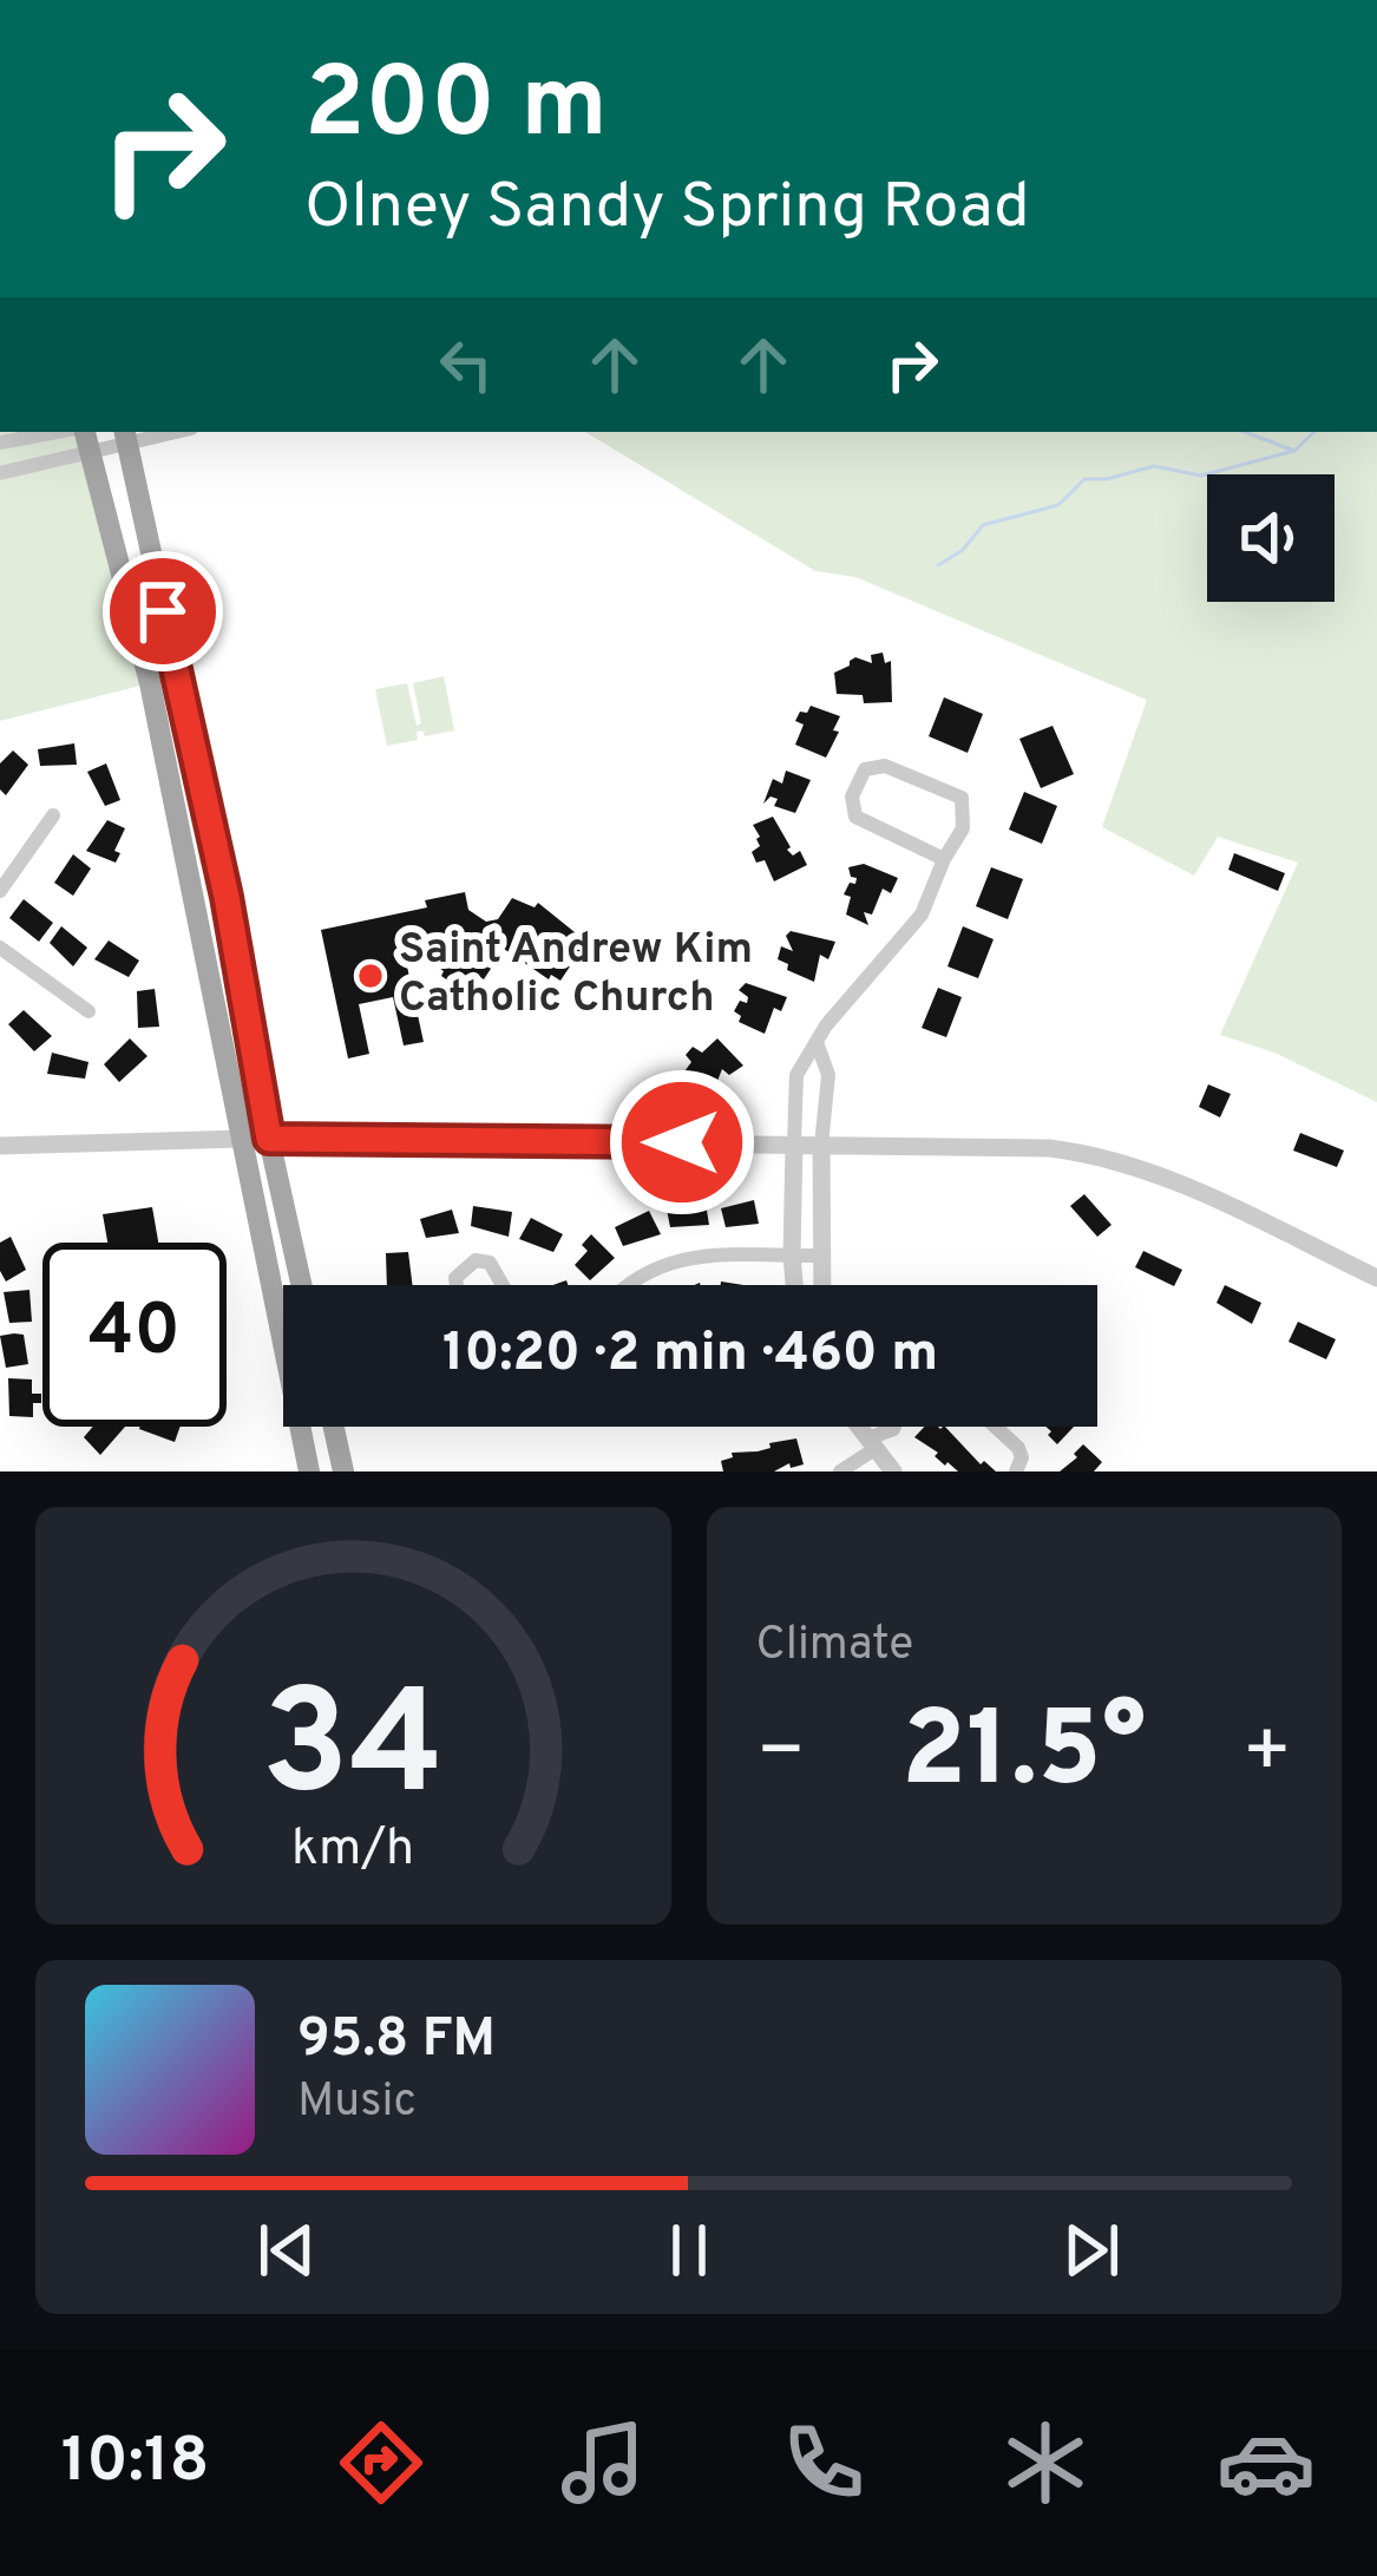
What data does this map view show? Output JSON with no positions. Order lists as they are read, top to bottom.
{
  "places": ["Saint Andrew Kim Catholic Church"],
  "page": {
    "turn": ["200 m", "Olney Sandy Spring Road"],
    "limit": "40",
    "trip": "10:20 · 2 min · 460 m",
    "tile": "Climate",
    "heat": ["−", "21.5°", "+"],
    "song": ["95.8 FM", "Music"],
    "tabs": "10:18",
    "gauge": ["34", "km/h"]
  }
}
